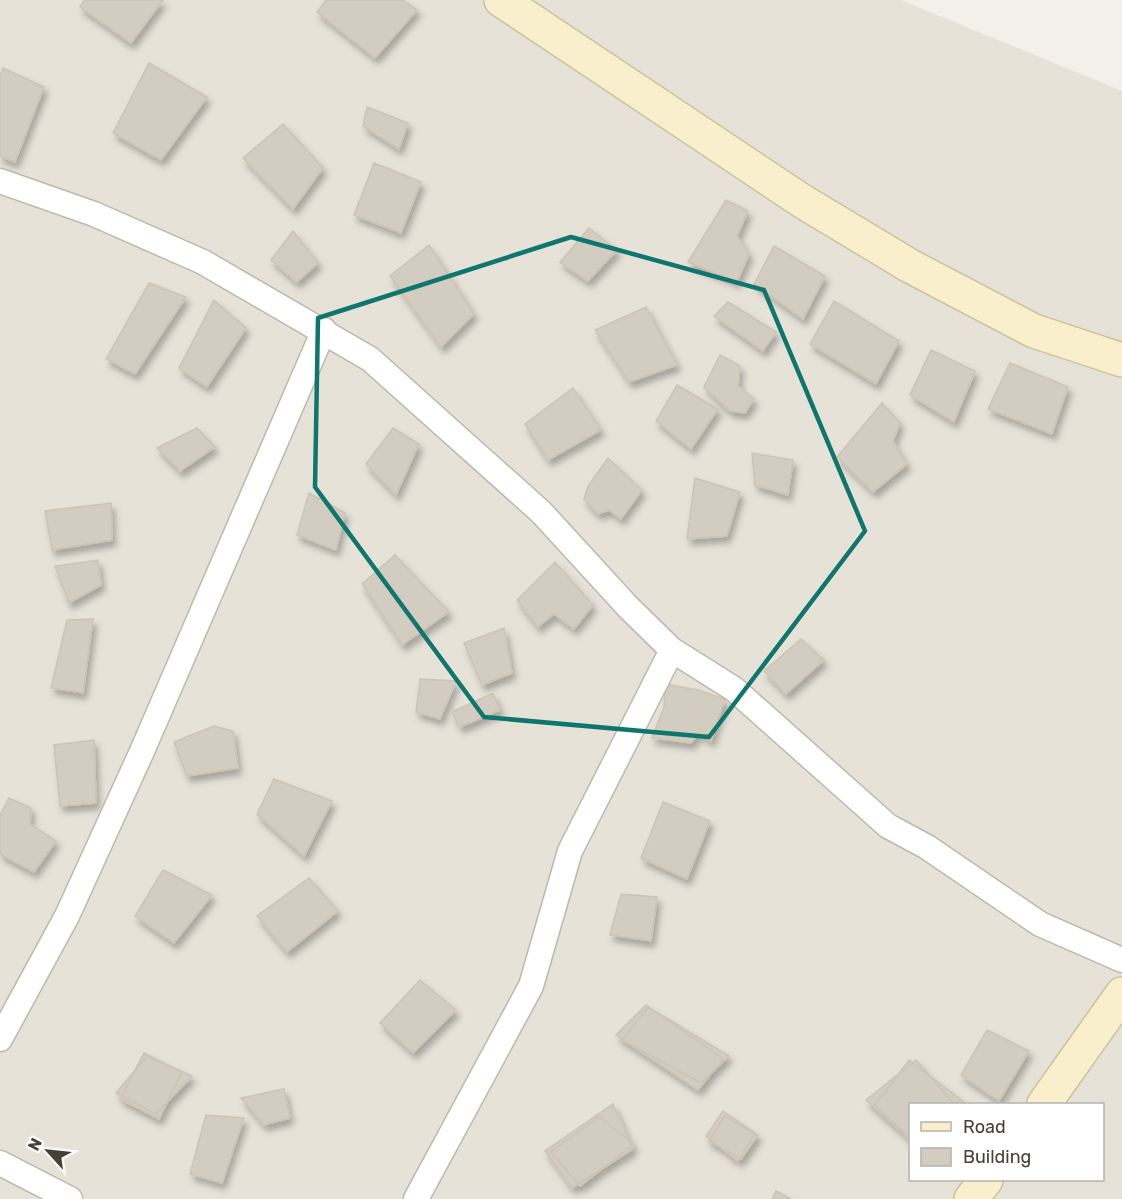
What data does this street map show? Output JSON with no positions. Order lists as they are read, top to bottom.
{
  "legend": ["Road", "Building"],
  "north": "top left"
}
